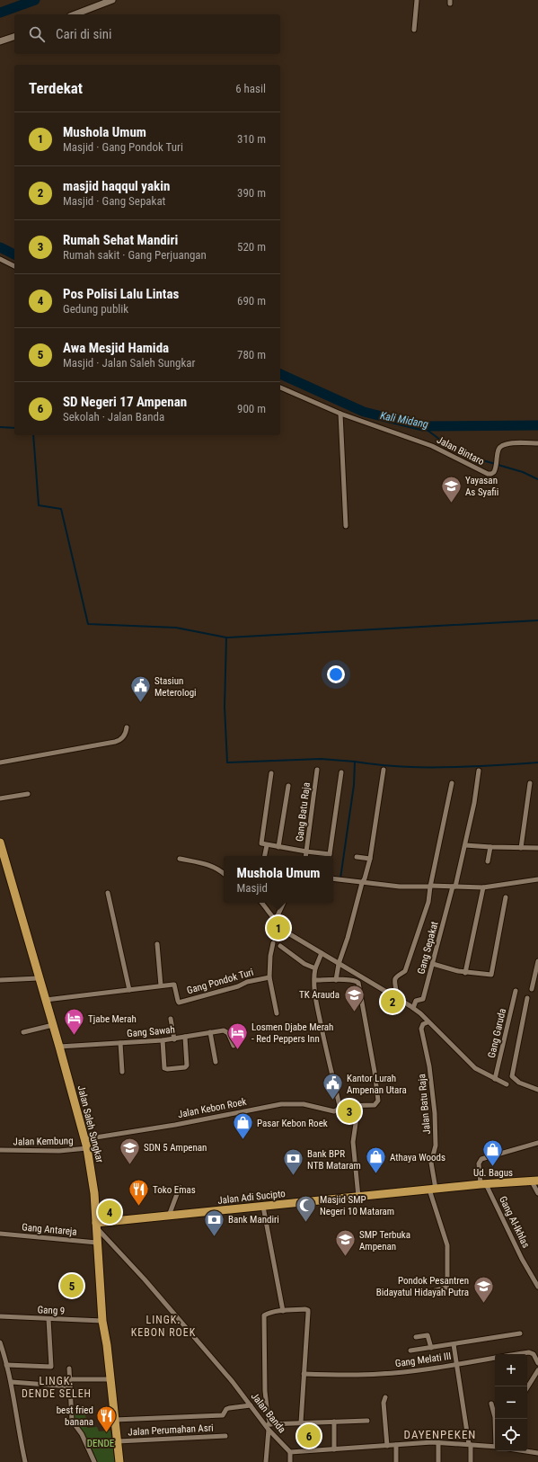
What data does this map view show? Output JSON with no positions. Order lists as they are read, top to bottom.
{
  "streets": {
    "highway": ["Jalan Saleh Sungkar", "Jalan Adi Sucipto"],
    "street": [
      "Jalan Bintaro",
      "Gang Batu Raja",
      "Gang Sepakat",
      "Gang Pondok Turi",
      "Gang Sawah",
      "Gang Garuda",
      "Jalan Batu Raja",
      "Jalan Kebon Roek",
      "Jalan Kembung",
      "Gang Al-Ikhlas",
      "Gang Antareja",
      "Gang 9",
      "Gang Melati III",
      "Jalan Banda",
      "Jalan Perumahan Asri"
    ]
  },
  "crossings": [
    ["Gang Pondok Turi", "Jalan Saleh Sungkar"],
    ["Gang Sawah", "Jalan Saleh Sungkar"],
    ["Jalan Batu Raja", "Jalan Adi Sucipto"],
    ["Jalan Kebon Roek", "Jalan Saleh Sungkar"],
    ["Jalan Saleh Sungkar", "Jalan Kembung"],
    ["Jalan Saleh Sungkar", "Jalan Adi Sucipto"],
    ["Jalan Saleh Sungkar", "Gang Antareja"],
    ["Jalan Saleh Sungkar", "Gang 9"],
    ["Jalan Saleh Sungkar", "Jalan Banda"],
    ["Jalan Saleh Sungkar", "Jalan Perumahan Asri"],
    ["Jalan Adi Sucipto", "Gang Al-Ikhlas"],
    ["Jalan Adi Sucipto", "Jalan Banda"]
  ],
  "districts": ["LINGK. KEBON ROEK", "LINGK. DENDE SELEH", "DAYENPEKEN"],
  "water": ["Kali Midang"],
  "parks": ["DENDE"],
  "places": {
    "school or university": [
      "Yayasan As Syafii",
      "TK Arauda",
      "SDN 5 Ampenan",
      "SMP Terbuka Ampenan",
      "Pondok Pesantren Bidayatul Hidayah Putra"
    ],
    "public building": ["Stasiun Meterologi", "Kantor Lurah Ampenan Utara"],
    "hotel": ["Tjabe Merah", "Losmen Djabe Merah - Red Peppers Inn"],
    "shop": ["Pasar Kebon Roek", "Ud. Bagus", "Athaya Woods"],
    "bank": ["Bank BPR NTB Mataram", "Bank Mandiri"],
    "restaurant": ["Toko Emas", "best fried banana"],
    "mosque": ["Masjid SMP Negeri 10 Mataram"]
  },
  "page": {
    "search": "Cari di sini",
    "heading": ["Terdekat", "6 hasil"],
    "list": [
      {
        "mark": "1",
        "name": "Mushola Umum",
        "note": "Masjid · Gang Pondok Turi",
        "value": "310 m"
      },
      {
        "mark": "2",
        "name": "masjid haqqul yakin",
        "note": "Masjid · Gang Sepakat",
        "value": "390 m"
      },
      {
        "mark": "3",
        "name": "Rumah Sehat Mandiri",
        "note": "Rumah sakit · Gang Perjuangan",
        "value": "520 m"
      },
      {
        "mark": "4",
        "name": "Pos Polisi Lalu Lintas",
        "note": "Gedung publik",
        "value": "690 m"
      },
      {
        "mark": "5",
        "name": "Awa Mesjid Hamida",
        "note": "Masjid · Jalan Saleh Sungkar",
        "value": "780 m"
      },
      {
        "mark": "6",
        "name": "SD Negeri 17 Ampenan",
        "note": "Sekolah · Jalan Banda",
        "value": "900 m"
      }
    ],
    "popup": ["Mushola Umum", "Masjid"],
    "pins": [
      "1",
      "2",
      "3",
      "4",
      "5",
      "6"
    ],
    "map_buttons": ["+", "−"]
  }
}
